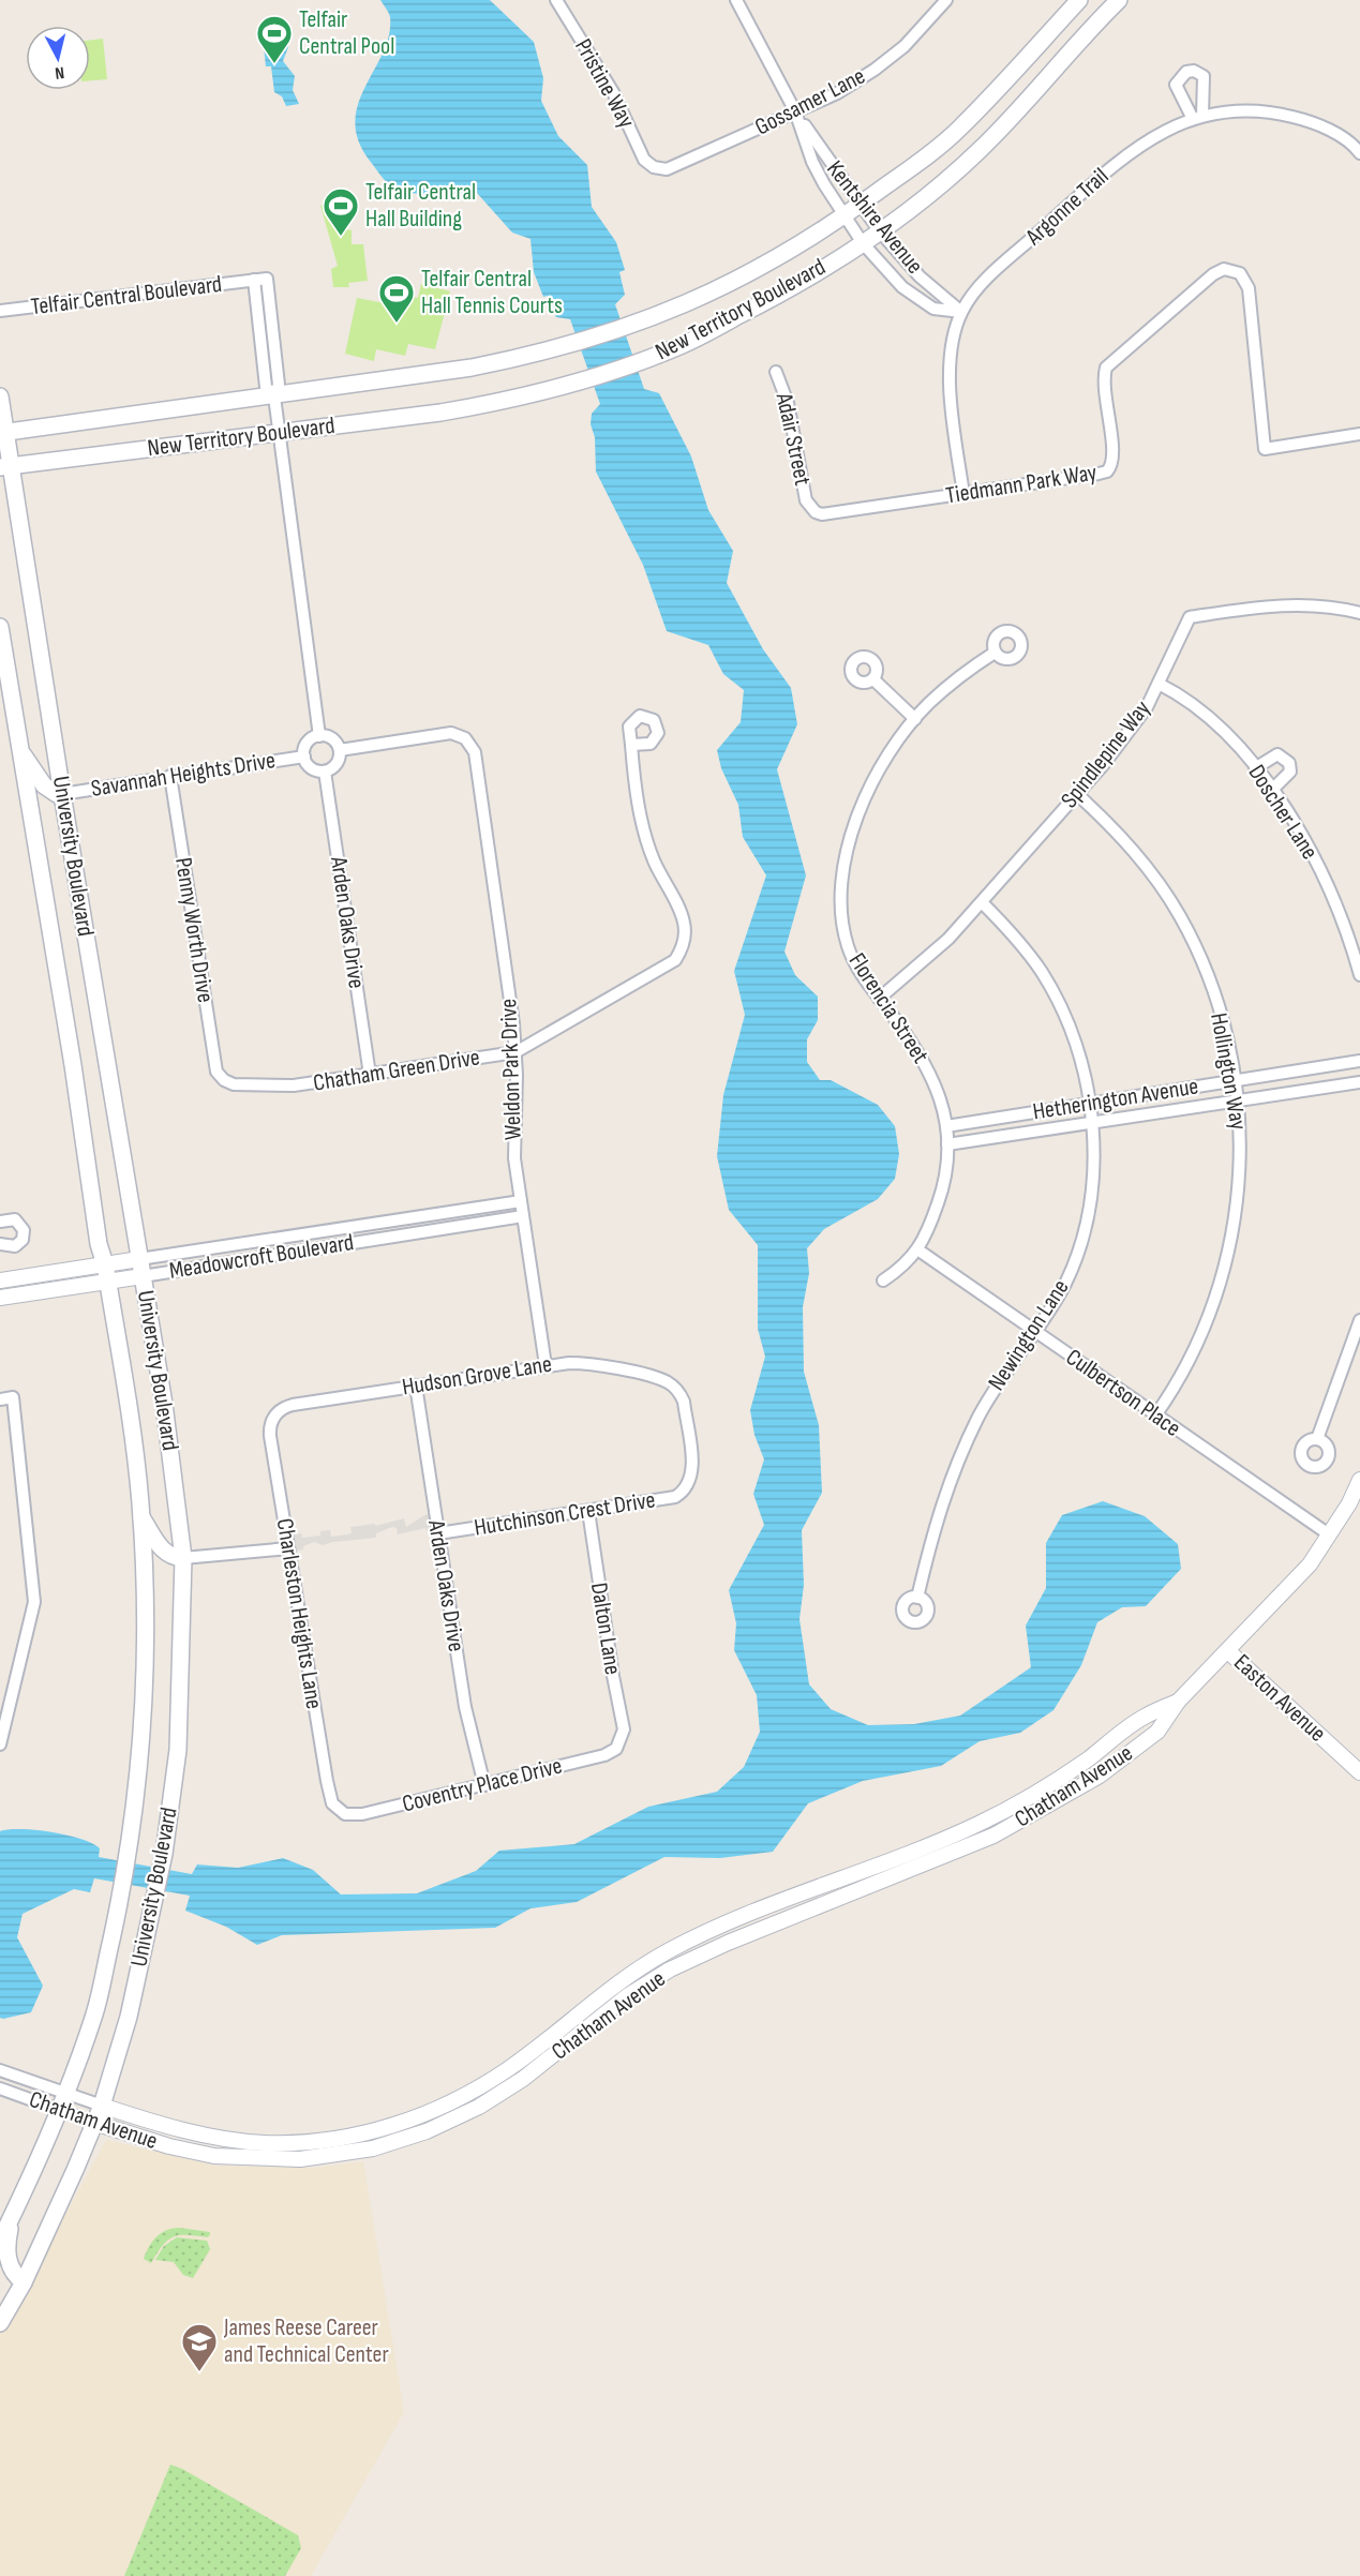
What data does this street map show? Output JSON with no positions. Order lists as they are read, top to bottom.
{
  "streets": {
    "main road": ["New Territory Boulevard", "University Boulevard"],
    "street": [
      "Pristine Way",
      "Gossamer Lane",
      "Argonne Trail",
      "Kentshire Avenue",
      "Telfair Central Boulevard",
      "Adair Street",
      "Tiedmann Park Way",
      "Spindlepine Way",
      "Savannah Heights Drive",
      "Doscher Lane",
      "Arden Oaks Drive",
      "Penny Worth Drive",
      "Florencia Street",
      "Weldon Park Drive",
      "Chatham Green Drive",
      "Hollington Way",
      "Hetherington Avenue",
      "Meadowcroft Boulevard",
      "Newington Lane",
      "Hudson Grove Lane",
      "Culbertson Place",
      "Hutchinson Crest Drive",
      "Charleston Heights Lane",
      "Dalton Lane",
      "Easton Avenue",
      "Coventry Place Drive",
      "Chatham Avenue"
    ]
  },
  "crossings": [
    ["Pristine Way", "Gossamer Lane"],
    ["Gossamer Lane", "Kentshire Avenue"],
    ["Argonne Trail", "Kentshire Avenue"],
    ["Argonne Trail", "Tiedmann Park Way"],
    ["Kentshire Avenue", "New Territory Boulevard"],
    ["Telfair Central Boulevard", "New Territory Boulevard"],
    ["New Territory Boulevard", "University Boulevard"],
    ["Adair Street", "Tiedmann Park Way"],
    ["Spindlepine Way", "Doscher Lane"],
    ["Spindlepine Way", "Florencia Street"],
    ["Spindlepine Way", "Hollington Way"],
    ["Spindlepine Way", "Newington Lane"],
    ["Savannah Heights Drive", "University Boulevard"],
    ["Savannah Heights Drive", "Arden Oaks Drive"],
    ["Savannah Heights Drive", "Penny Worth Drive"],
    ["Savannah Heights Drive", "Weldon Park Drive"],
    ["University Boulevard", "Meadowcroft Boulevard"],
    ["University Boulevard", "Chatham Avenue"],
    ["Arden Oaks Drive", "Weldon Park Drive"],
    ["Arden Oaks Drive", "Chatham Green Drive"],
    ["Arden Oaks Drive", "Hudson Grove Lane"],
    ["Arden Oaks Drive", "Hutchinson Crest Drive"],
    ["Arden Oaks Drive", "Coventry Place Drive"],
    ["Penny Worth Drive", "Chatham Green Drive"],
    ["Florencia Street", "Hetherington Avenue"],
    ["Florencia Street", "Culbertson Place"],
    ["Weldon Park Drive", "Chatham Green Drive"],
    ["Weldon Park Drive", "Meadowcroft Boulevard"],
    ["Weldon Park Drive", "Hudson Grove Lane"],
    ["Hollington Way", "Hetherington Avenue"],
    ["Hollington Way", "Culbertson Place"],
    ["Hetherington Avenue", "Newington Lane"],
    ["Newington Lane", "Culbertson Place"],
    ["Hudson Grove Lane", "Hutchinson Crest Drive"],
    ["Hudson Grove Lane", "Charleston Heights Lane"],
    ["Culbertson Place", "Chatham Avenue"],
    ["Hutchinson Crest Drive", "Dalton Lane"],
    ["Charleston Heights Lane", "Coventry Place Drive"],
    ["Dalton Lane", "Coventry Place Drive"],
    ["Easton Avenue", "Chatham Avenue"]
  ],
  "places": {
    "sports": ["Telfair Central Pool", "Telfair Central Hall Building", "Telfair Central Hall Tennis Courts"],
    "school or university": ["James Reese Career and Technical Center"]
  },
  "north": "bottom"
}
